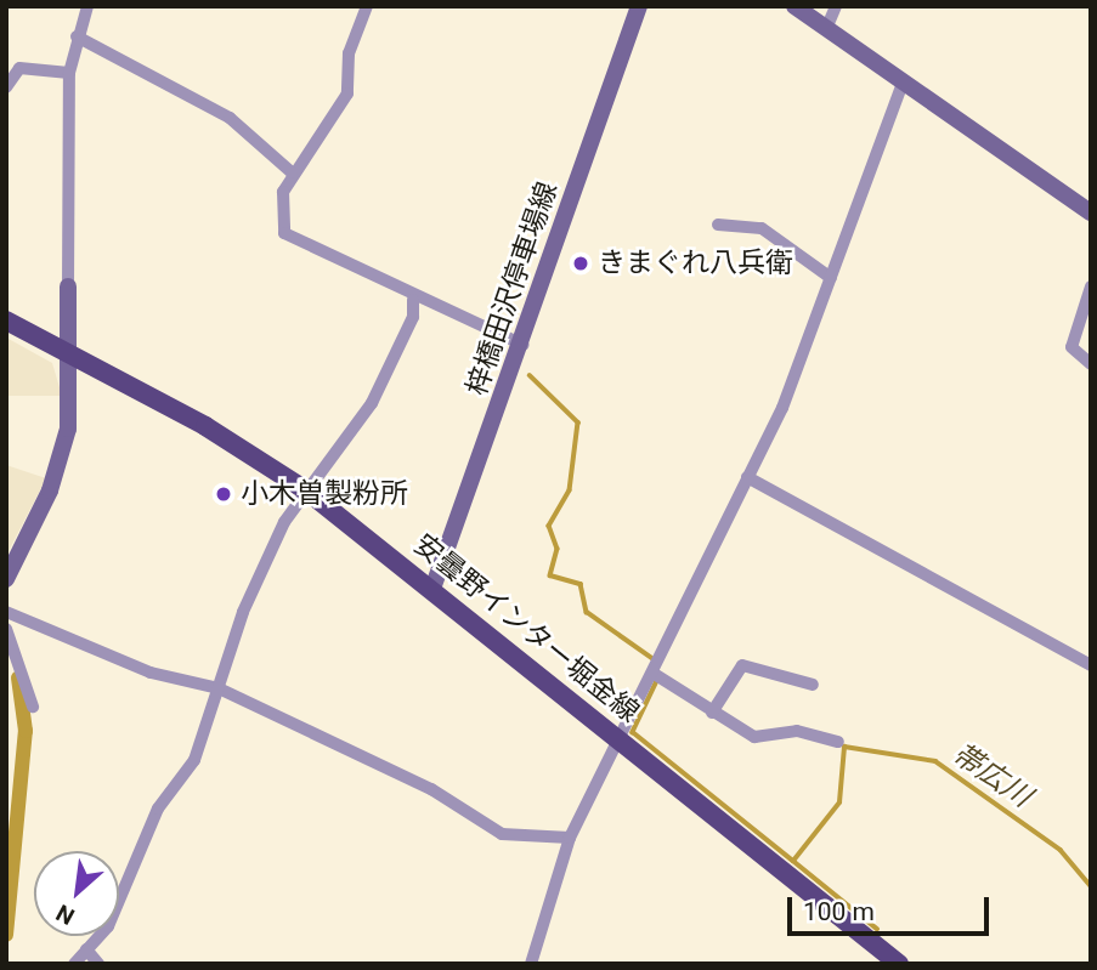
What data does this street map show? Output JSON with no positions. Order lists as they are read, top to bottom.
{
  "streets": {
    "main road": ["安曇野インター堀金線"],
    "street": ["梓橋田沢停車場線"]
  },
  "crossings": [
    ["梓橋田沢停車場線", "安曇野インター堀金線"]
  ],
  "water": ["帯広川"],
  "places": ["きまぐれ八兵衛", "小木曽製粉所"],
  "scale_bar": "100 m",
  "north": "bottom left"
}
